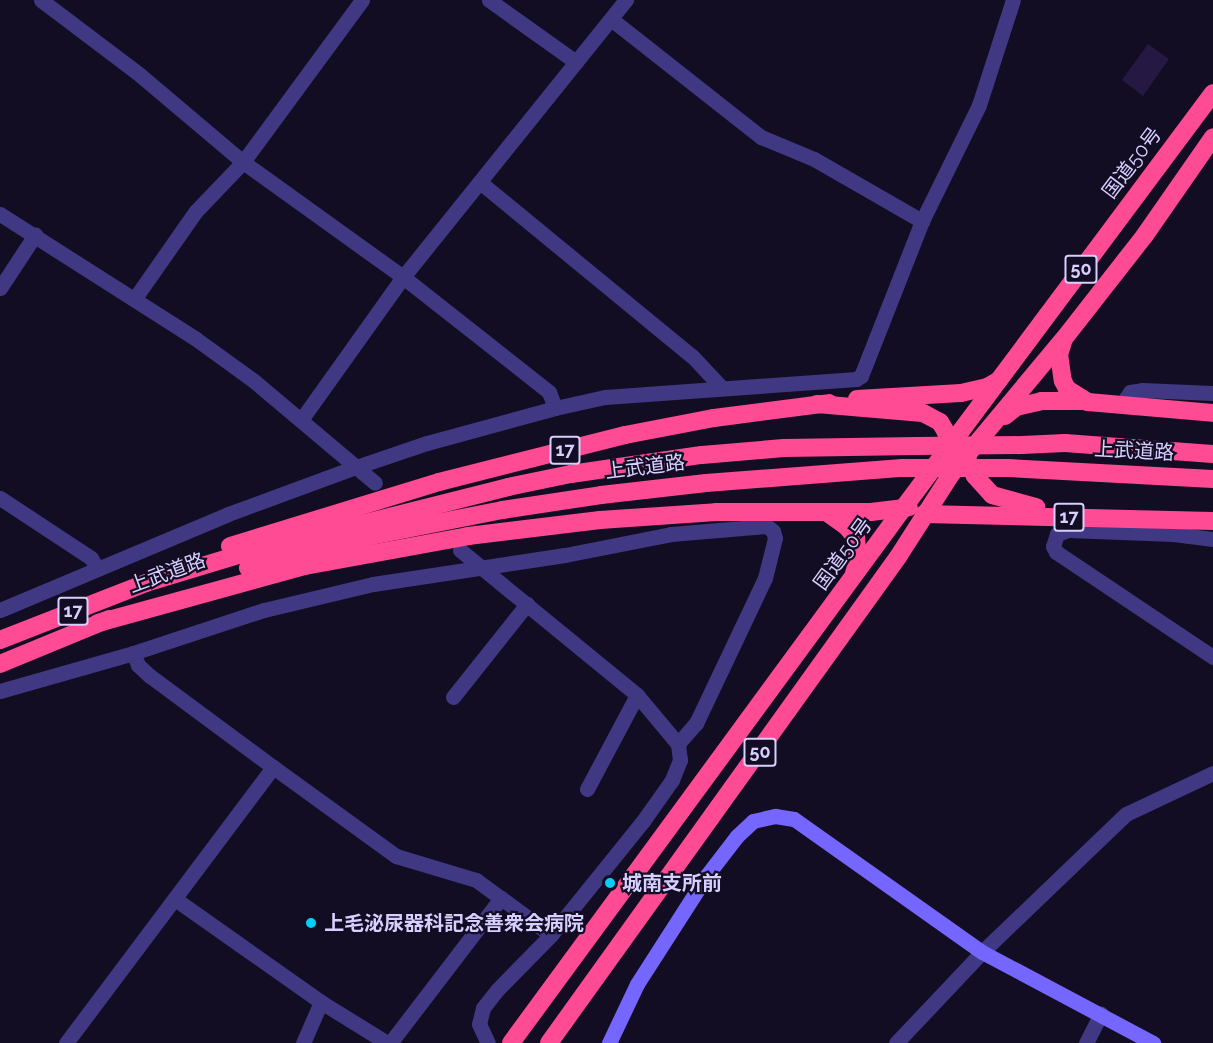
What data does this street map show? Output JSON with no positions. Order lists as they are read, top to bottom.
{
  "streets": {
    "highway": [
      "国道50号",
      "50",
      "17",
      "上武道路"
    ]
  },
  "crossings": [
    ["国道50号", "17"],
    ["50", "17"],
    ["17", "上武道路"]
  ],
  "places": ["城南支所前", "上毛泌尿器科記念善衆会病院"]
}
